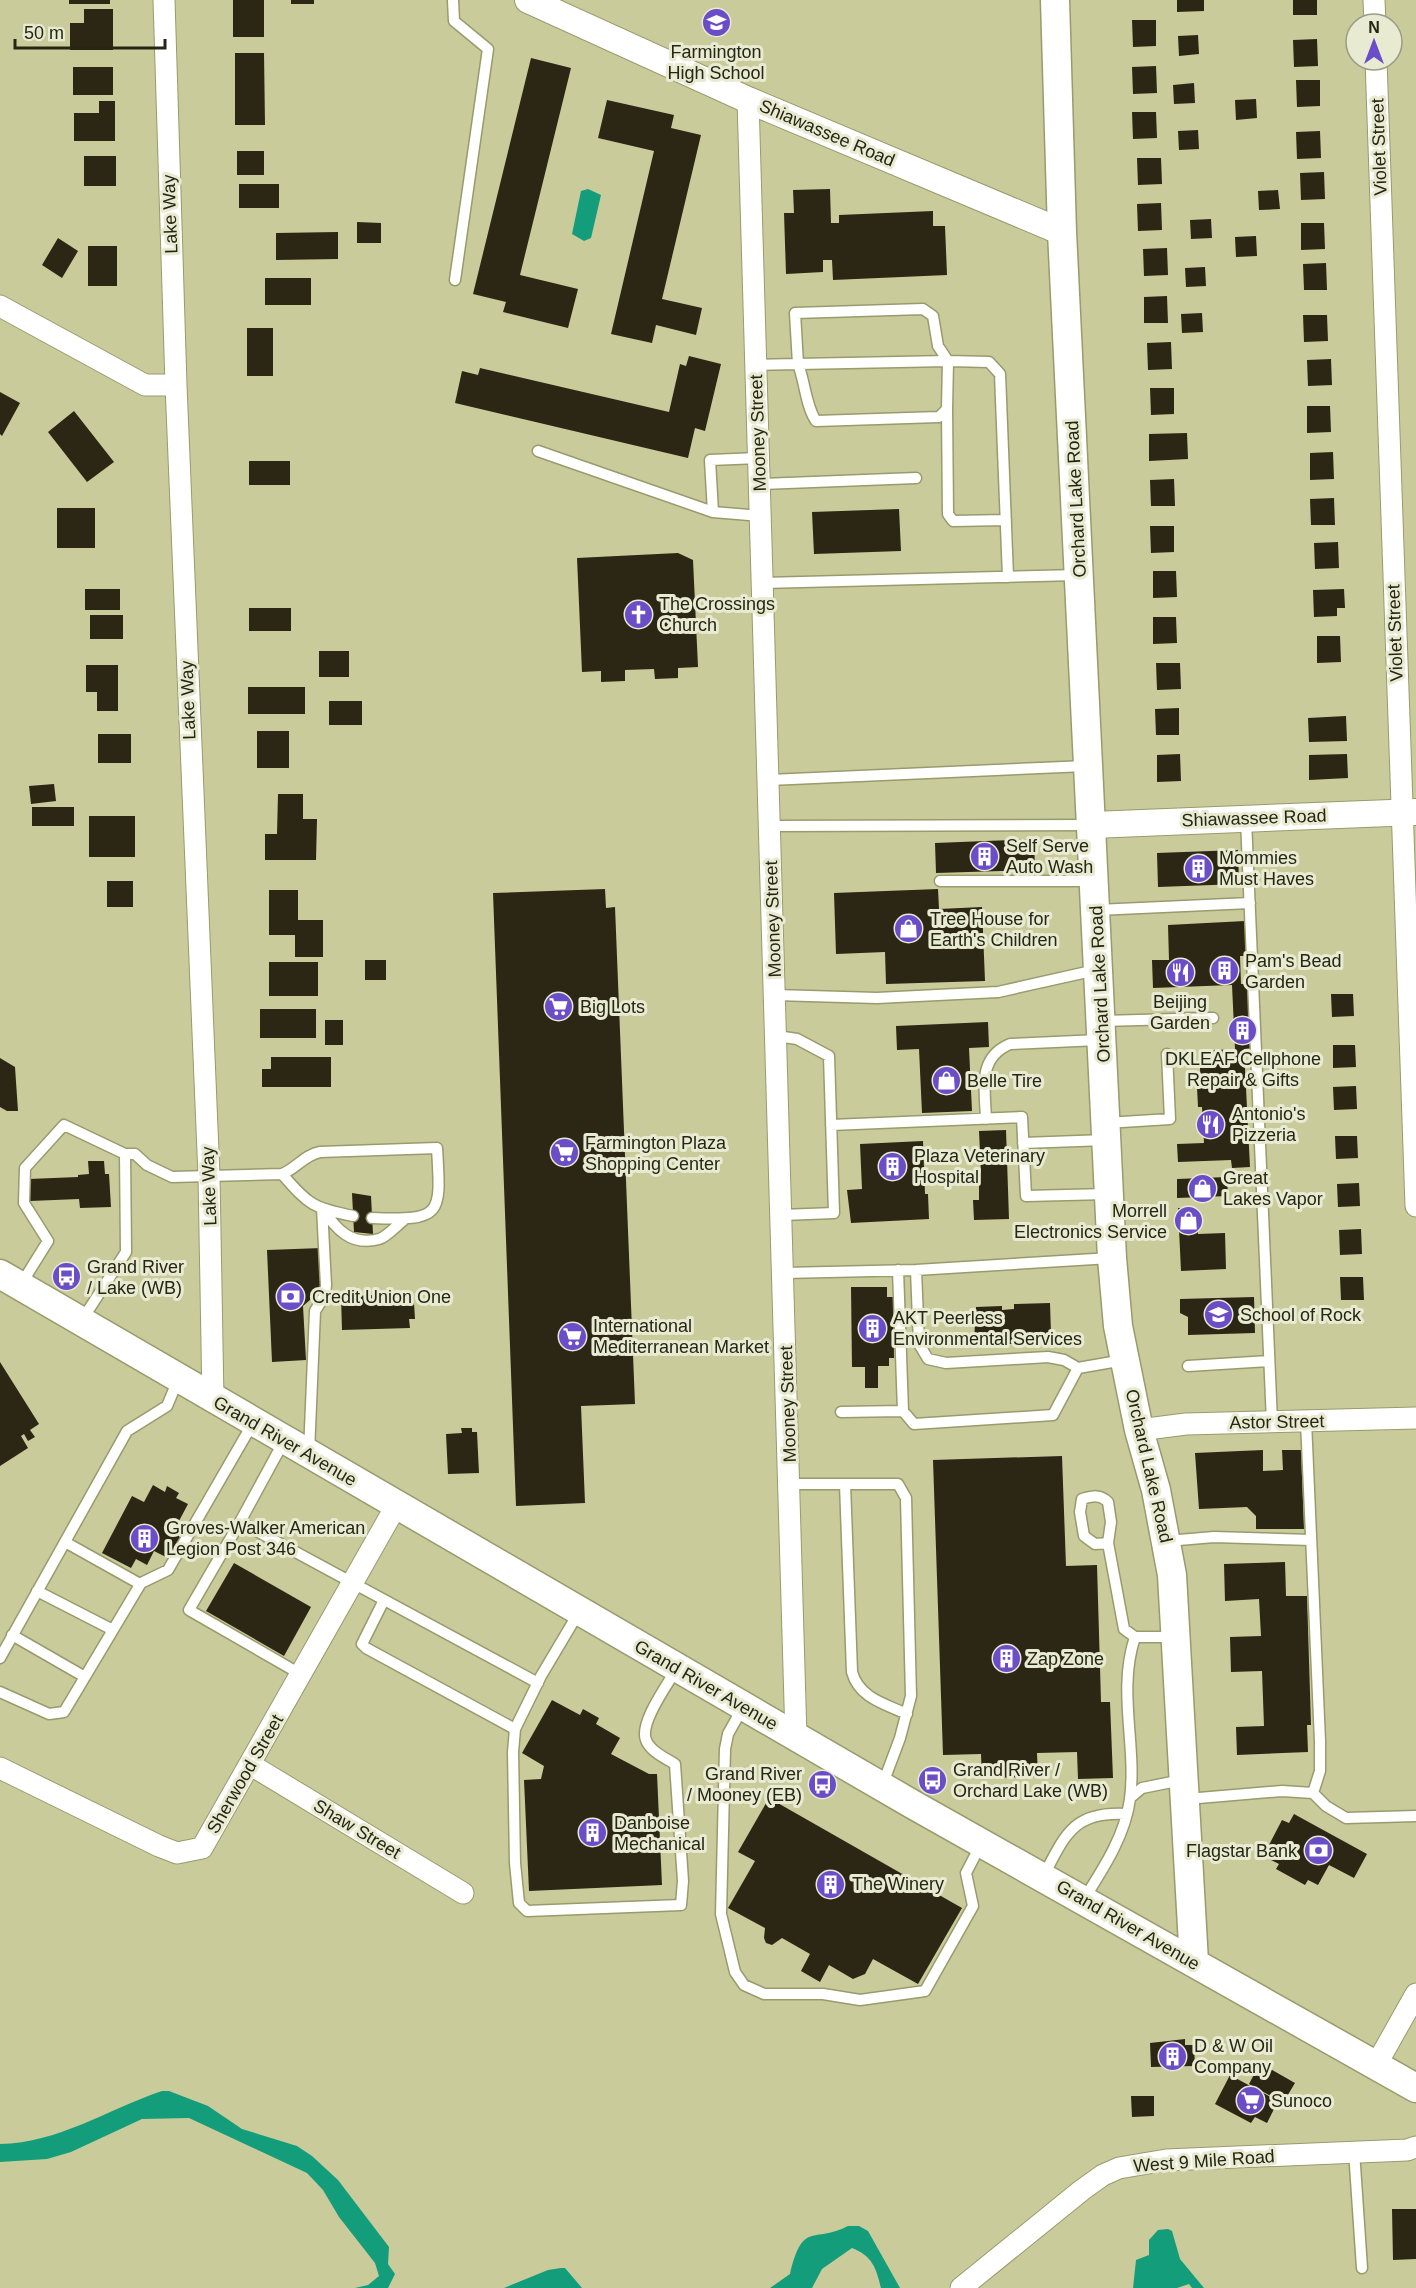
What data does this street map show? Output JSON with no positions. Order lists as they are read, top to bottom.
{
  "streets": {
    "main road": ["Orchard Lake Road", "Grand River Avenue"],
    "street": [
      "Shiawassee Road",
      "Violet Street",
      "Lake Way",
      "Mooney Street",
      "Astor Street",
      "Sherwood Street",
      "Shaw Street",
      "West 9 Mile Road"
    ]
  },
  "crossings": [
    ["Shiawassee Road", "Violet Street"],
    ["Shiawassee Road", "Mooney Street"],
    ["Shiawassee Road", "Orchard Lake Road"],
    ["Lake Way", "Grand River Avenue"],
    ["Mooney Street", "Grand River Avenue"],
    ["Orchard Lake Road", "Astor Street"],
    ["Orchard Lake Road", "Grand River Avenue"],
    ["Grand River Avenue", "Sherwood Street"],
    ["Sherwood Street", "Shaw Street"]
  ],
  "places": {
    "school or university": ["Farmington High School", "School of Rock"],
    "church": ["The Crossings Church"],
    "building": [
      "Self Serve Auto Wash",
      "Mommies Must Haves",
      "Pam's Bead Garden",
      "DKLEAF Cellphone Repair & Gifts",
      "Plaza Veterinary Hospital",
      "AKT Peerless Environmental Services",
      "Groves-Walker American Legion Post 346",
      "Zap Zone",
      "Danboise Mechanical",
      "The Winery",
      "D & W Oil Company"
    ],
    "shop": [
      "Tree House for Earth's Children",
      "Belle Tire",
      "Great Lakes Vapor",
      "Morrell Electronics Service"
    ],
    "restaurant": ["Beijing Garden", "Antonio's Pizzeria"],
    "supermarket": [
      "Big Lots",
      "Farmington Plaza Shopping Center",
      "International Mediterranean Market",
      "Sunoco"
    ],
    "bus stop": ["Grand River / Lake (WB)", "Grand River / Orchard Lake (WB)", "Grand River / Mooney (EB)"],
    "bank": ["Credit Union One", "Flagstar Bank"]
  },
  "scale_bar": "50 m",
  "north": "top"
}
